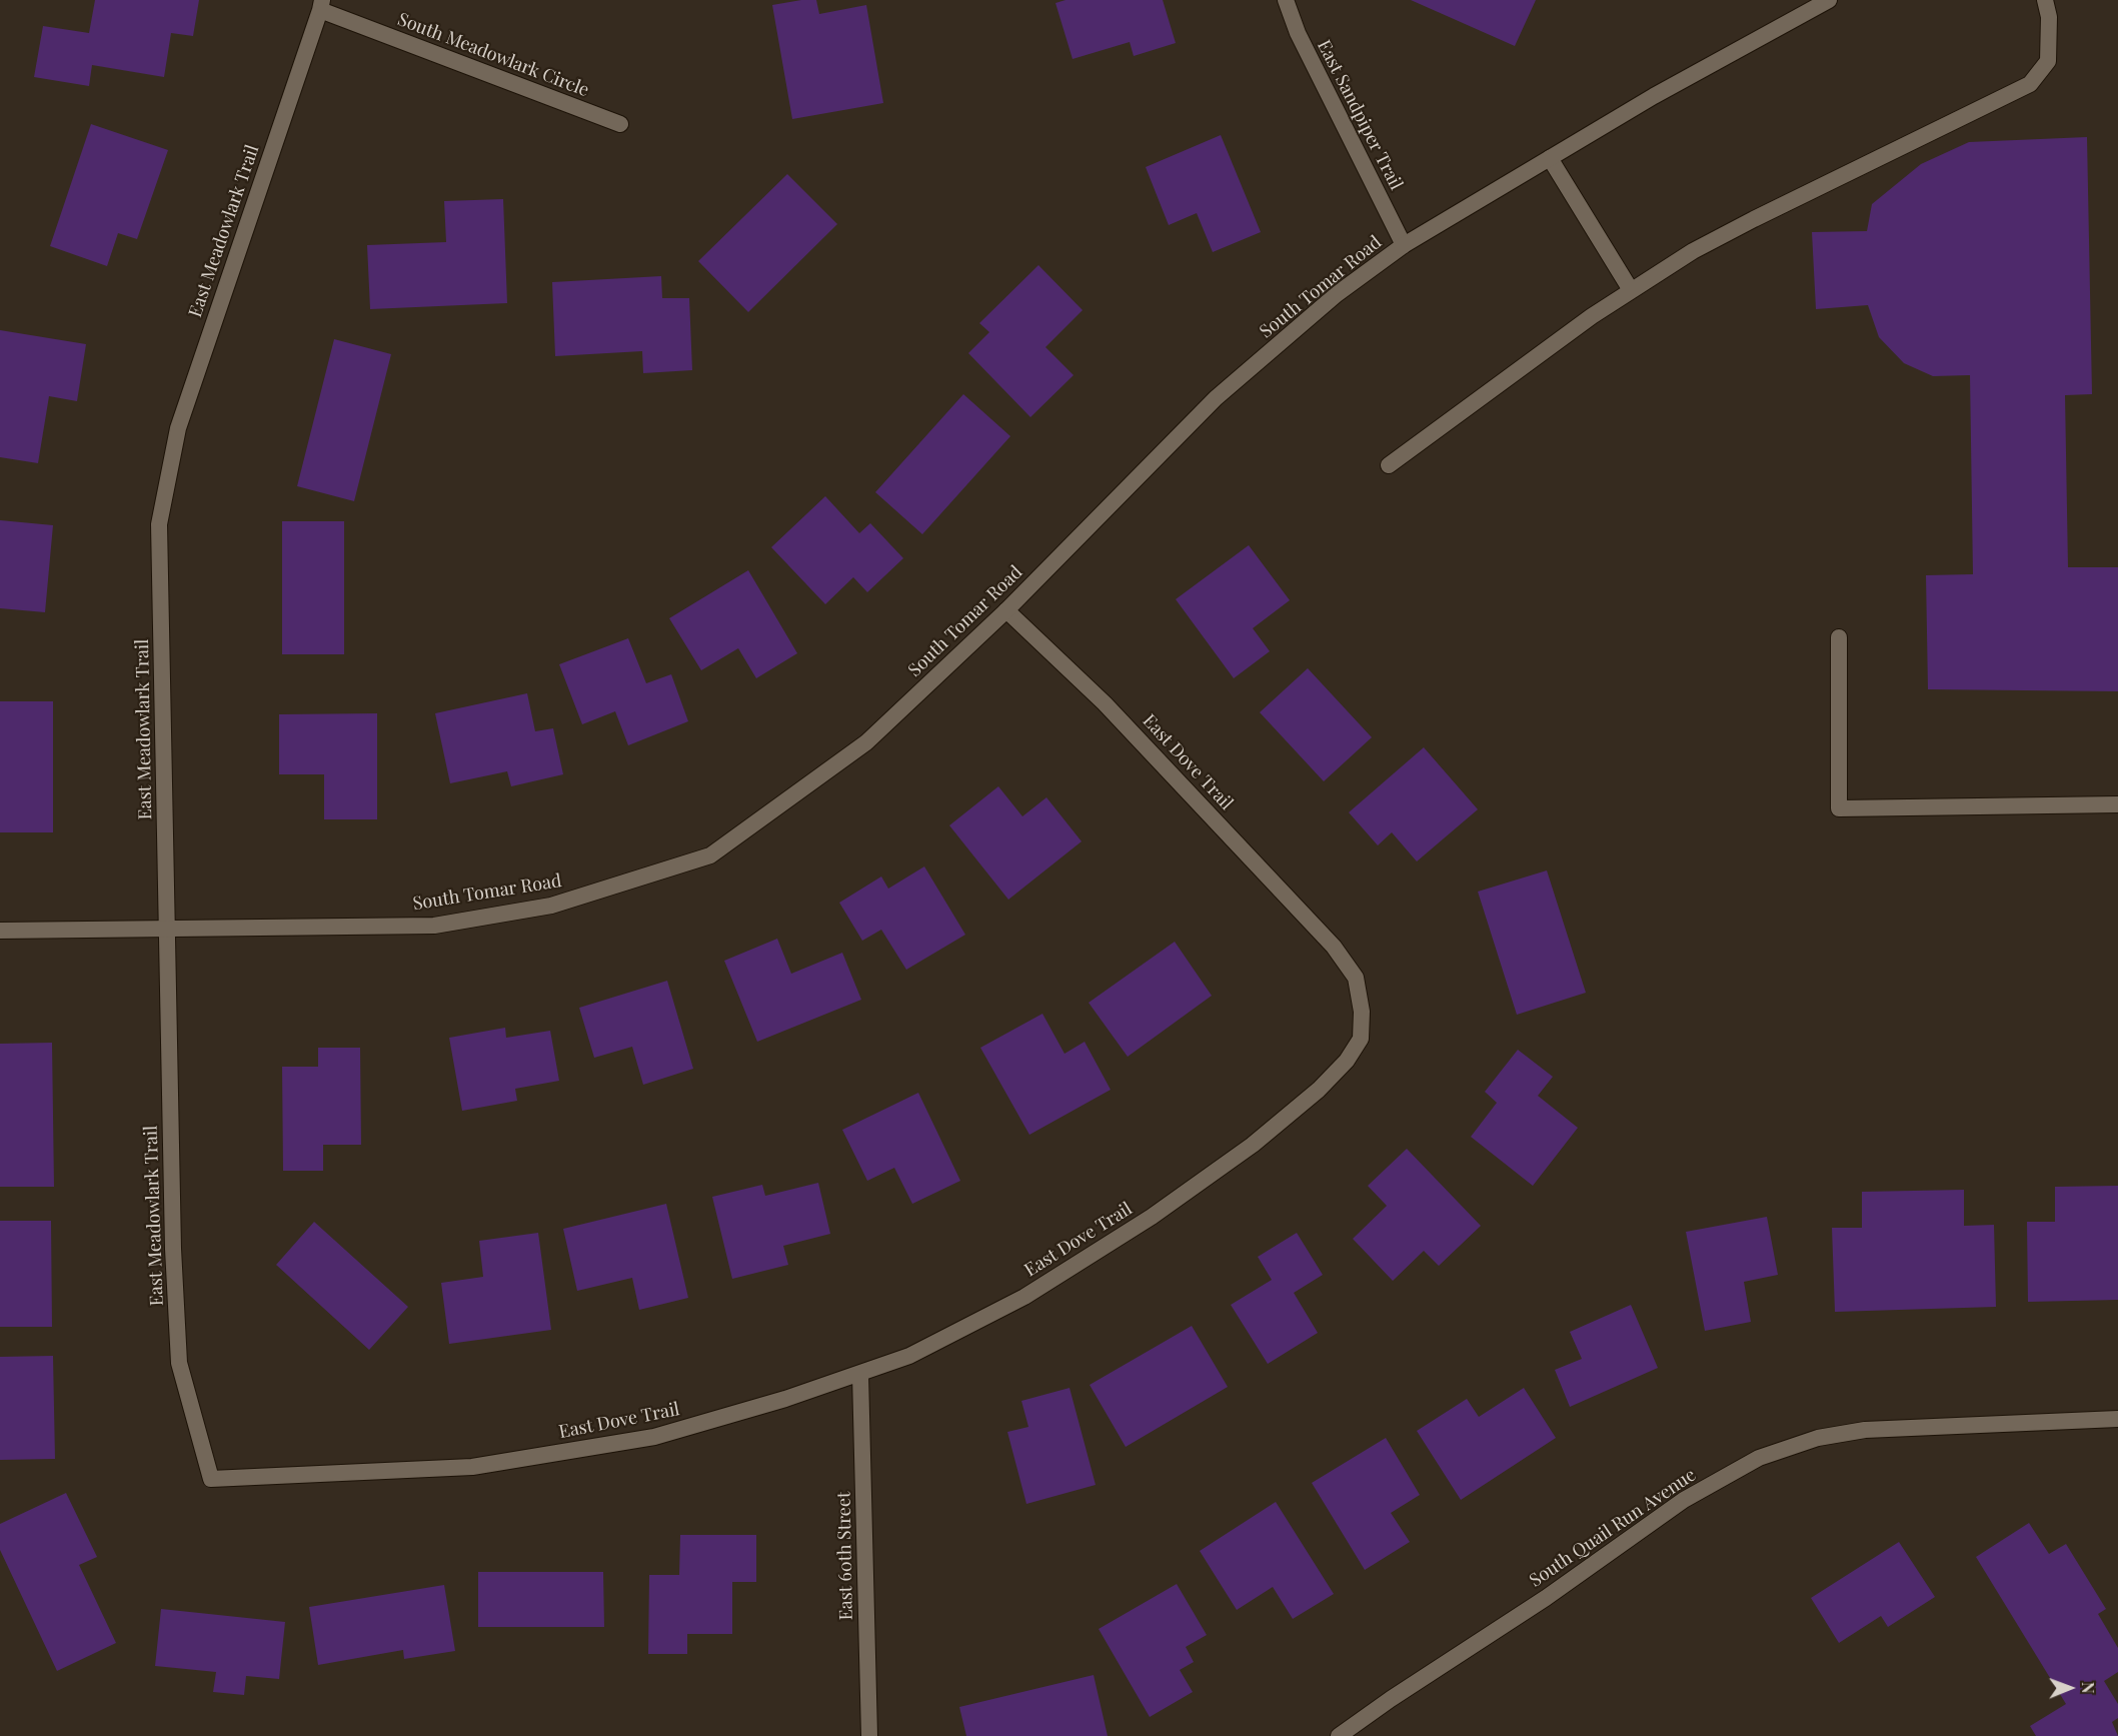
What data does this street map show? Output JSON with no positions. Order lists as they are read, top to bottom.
{
  "streets": {
    "street": [
      "South Meadowlark Circle",
      "East Sandpiper Trail",
      "East Meadowlark Trail",
      "South Tomar Road",
      "East Dove Trail",
      "South Quail Run Avenue",
      "East 60th Street"
    ]
  },
  "crossings": [
    ["South Meadowlark Circle", "East Meadowlark Trail"],
    ["East Sandpiper Trail", "South Tomar Road"],
    ["East Meadowlark Trail", "South Tomar Road"],
    ["East Meadowlark Trail", "East Dove Trail"],
    ["South Tomar Road", "East Dove Trail"],
    ["East Dove Trail", "East 60th Street"]
  ],
  "north": "right"
}
